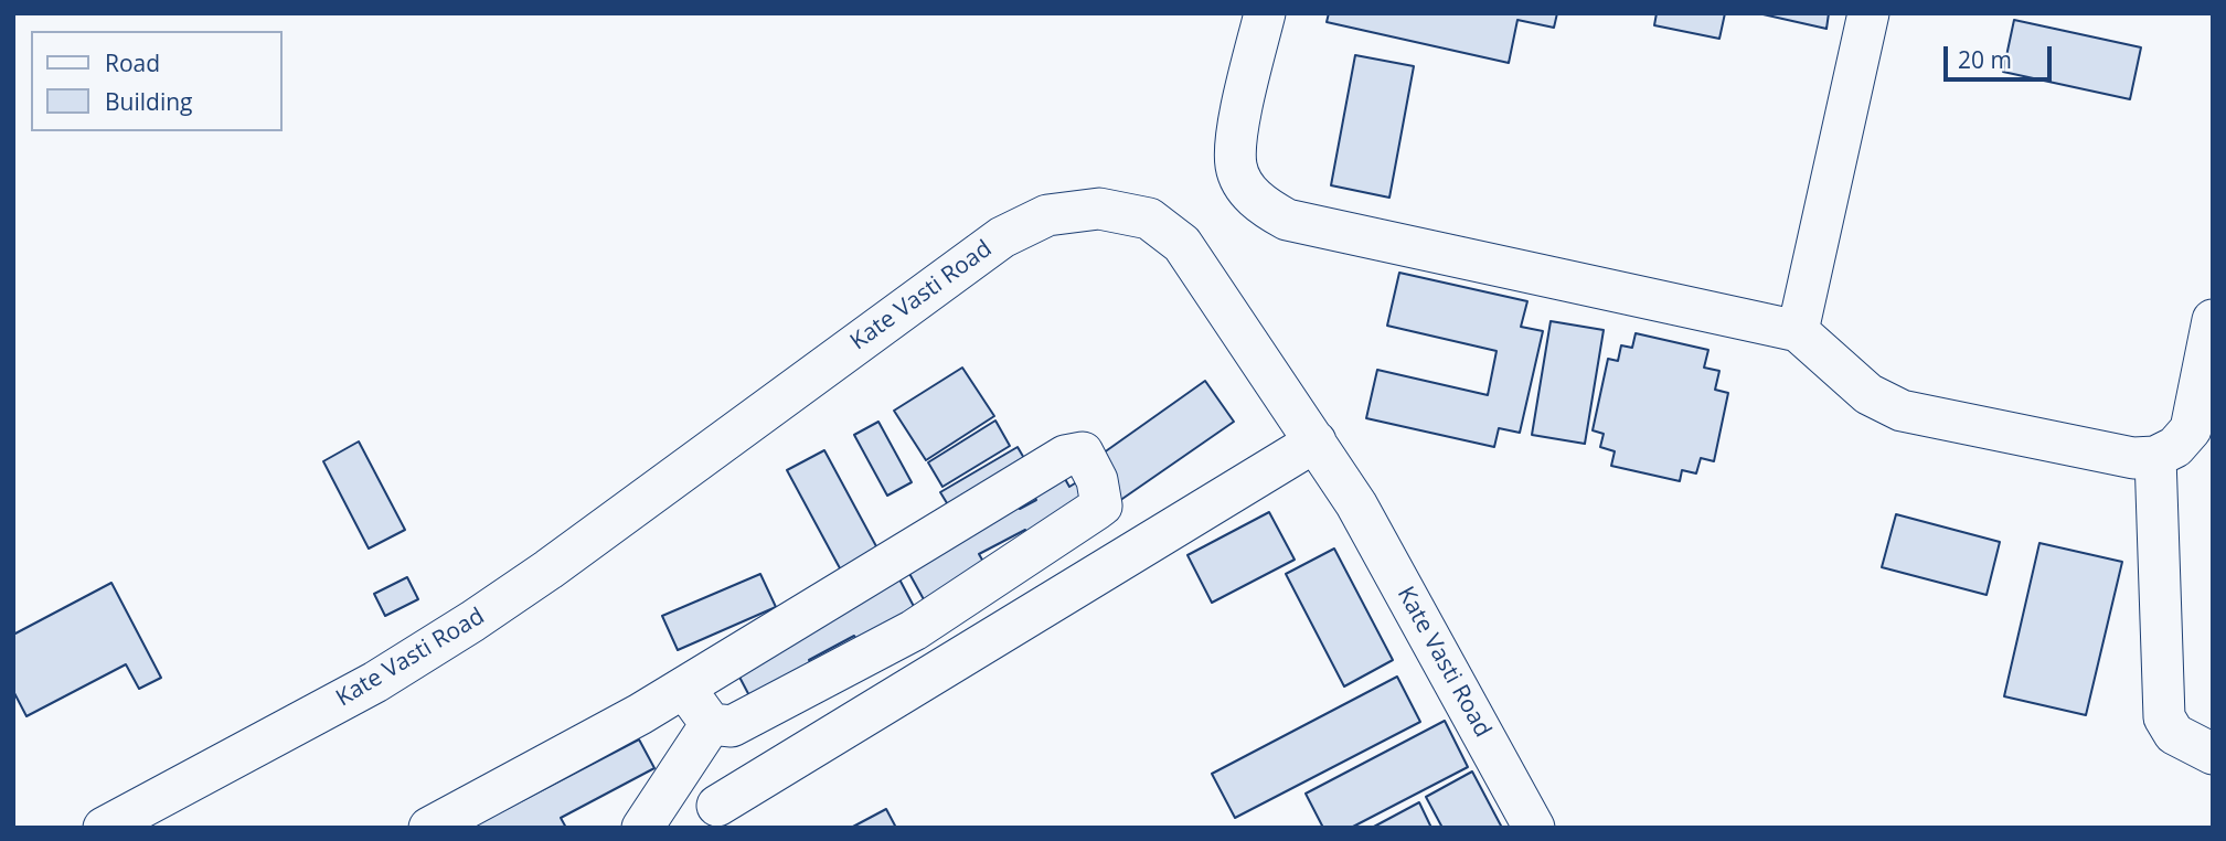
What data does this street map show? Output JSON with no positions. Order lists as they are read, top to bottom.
{
  "streets": {
    "street": ["Kate Vasti Road"]
  },
  "legend": ["Road", "Building"],
  "scale_bar": "20 m"
}
